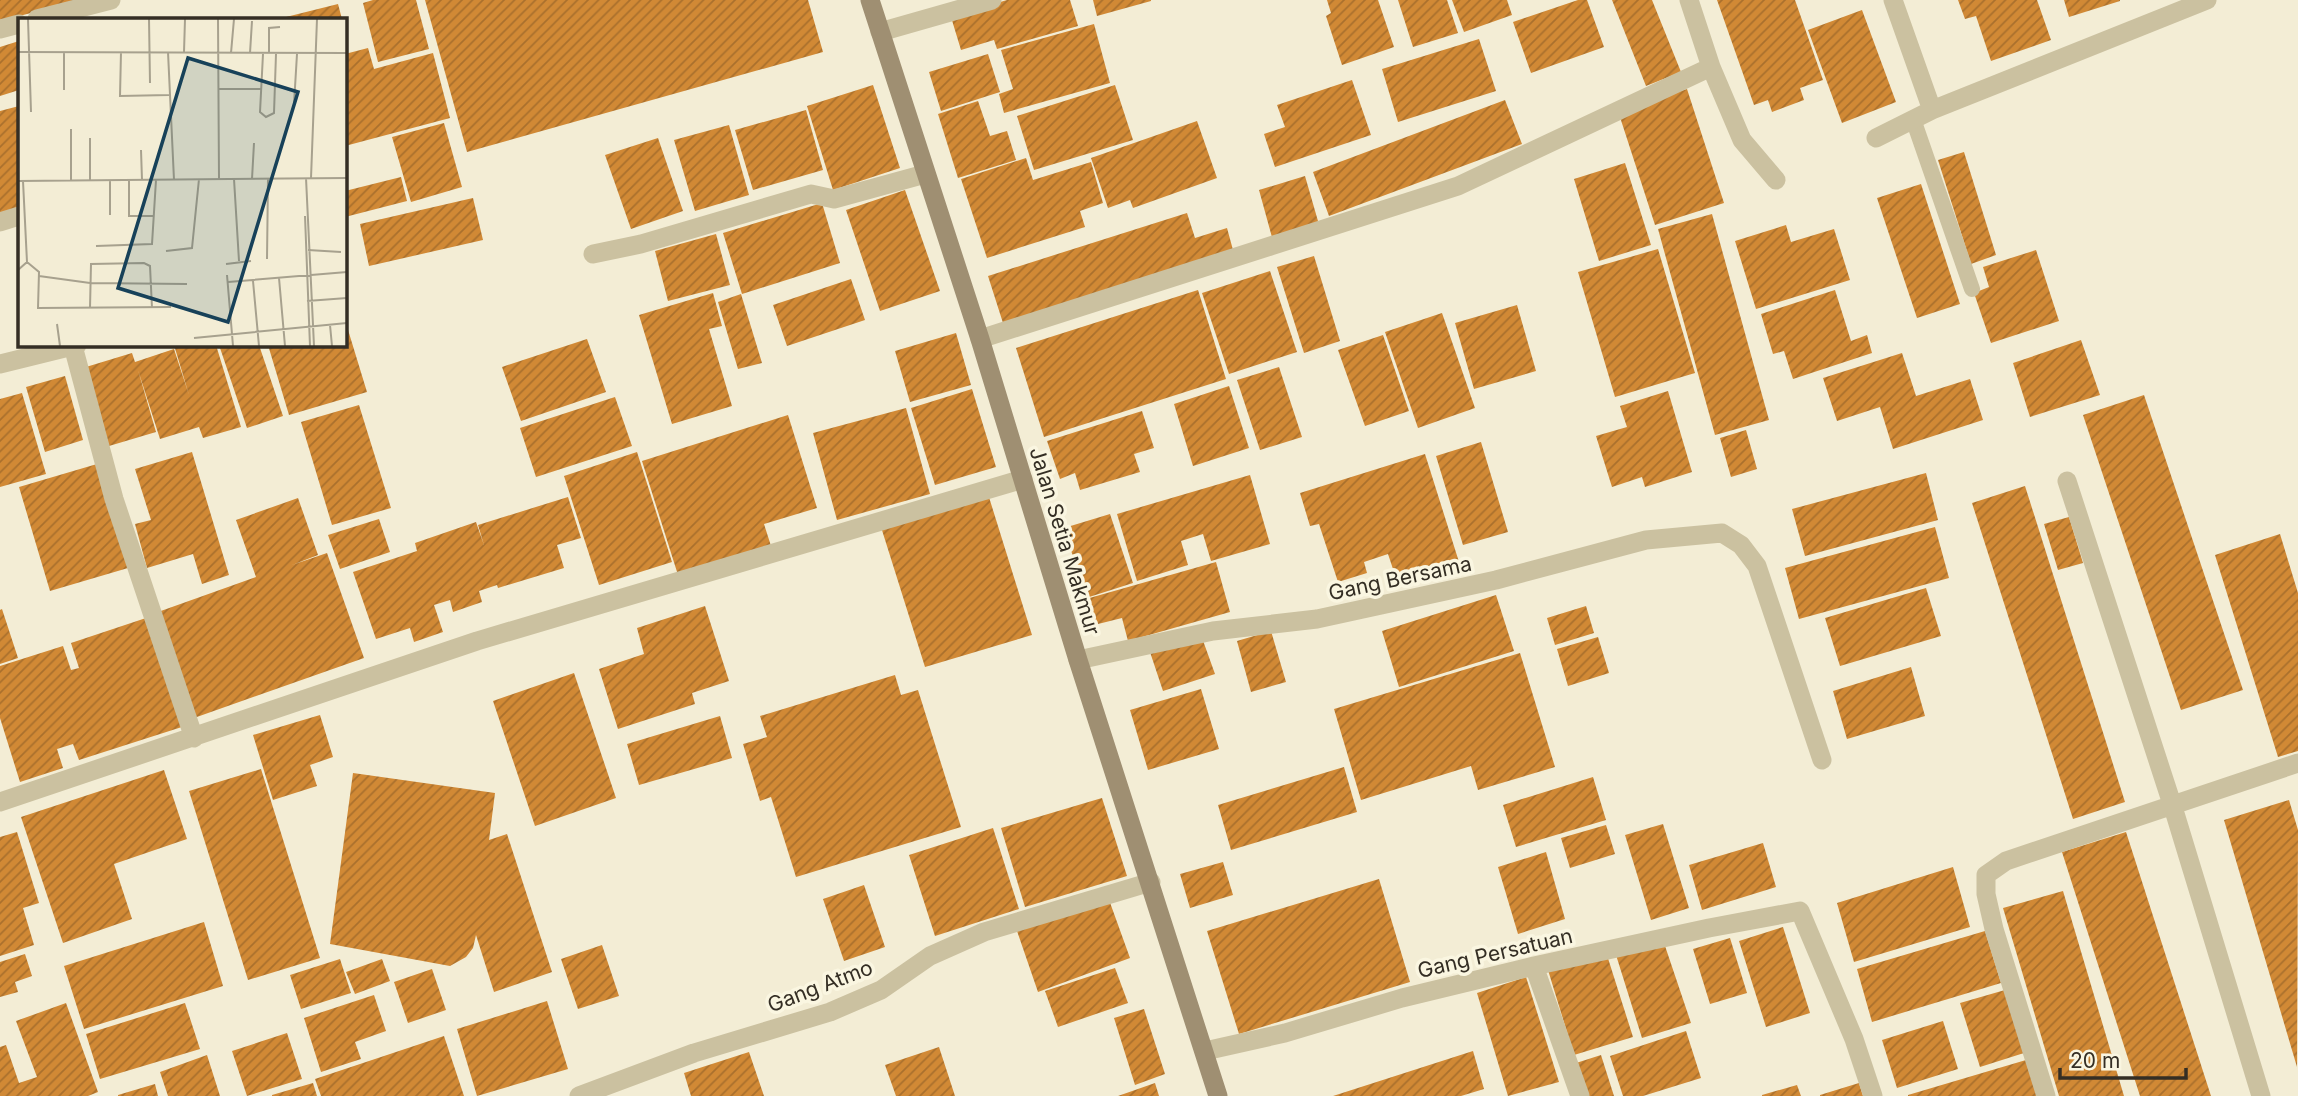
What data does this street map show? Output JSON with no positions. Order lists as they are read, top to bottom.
{
  "streets": {
    "main road": ["Jalan Setia Makmur"],
    "street": ["Gang Bersama", "Gang Persatuan", "Gang Atmo"]
  },
  "crossings": [
    ["Jalan Setia Makmur", "Gang Bersama"],
    ["Jalan Setia Makmur", "Gang Persatuan"],
    ["Jalan Setia Makmur", "Gang Atmo"]
  ],
  "scale_bar": "20 m"
}
